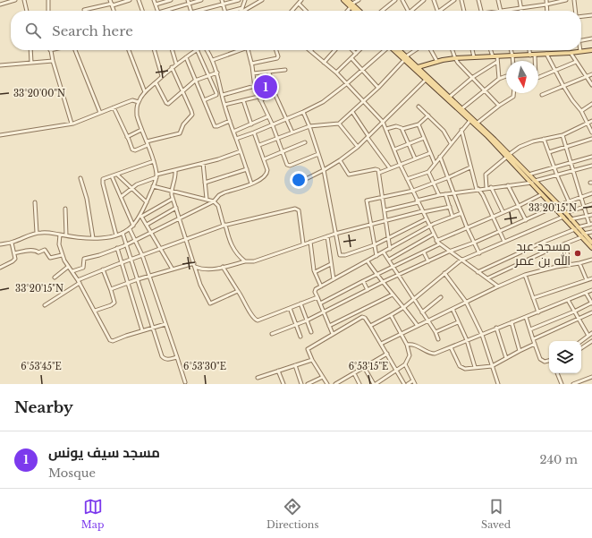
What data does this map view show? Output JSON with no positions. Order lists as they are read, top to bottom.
{
  "places": ["مسجد عبد الله بن عمر"],
  "north": "bottom",
  "page": {
    "search": "Search here",
    "pins": "1",
    "heading": "Nearby",
    "list": [
      {
        "mark": "1",
        "name": "مسجد سيف يونس",
        "note": "Mosque",
        "value": "240 m"
      }
    ],
    "nav": ["Map", "Directions", "Saved"]
  },
  "coordinates": [
    "33°20'00\"N",
    "33°20'15\"N",
    "6°53'45\"E",
    "6°53'30\"E",
    "6°53'15\"E"
  ]
}
